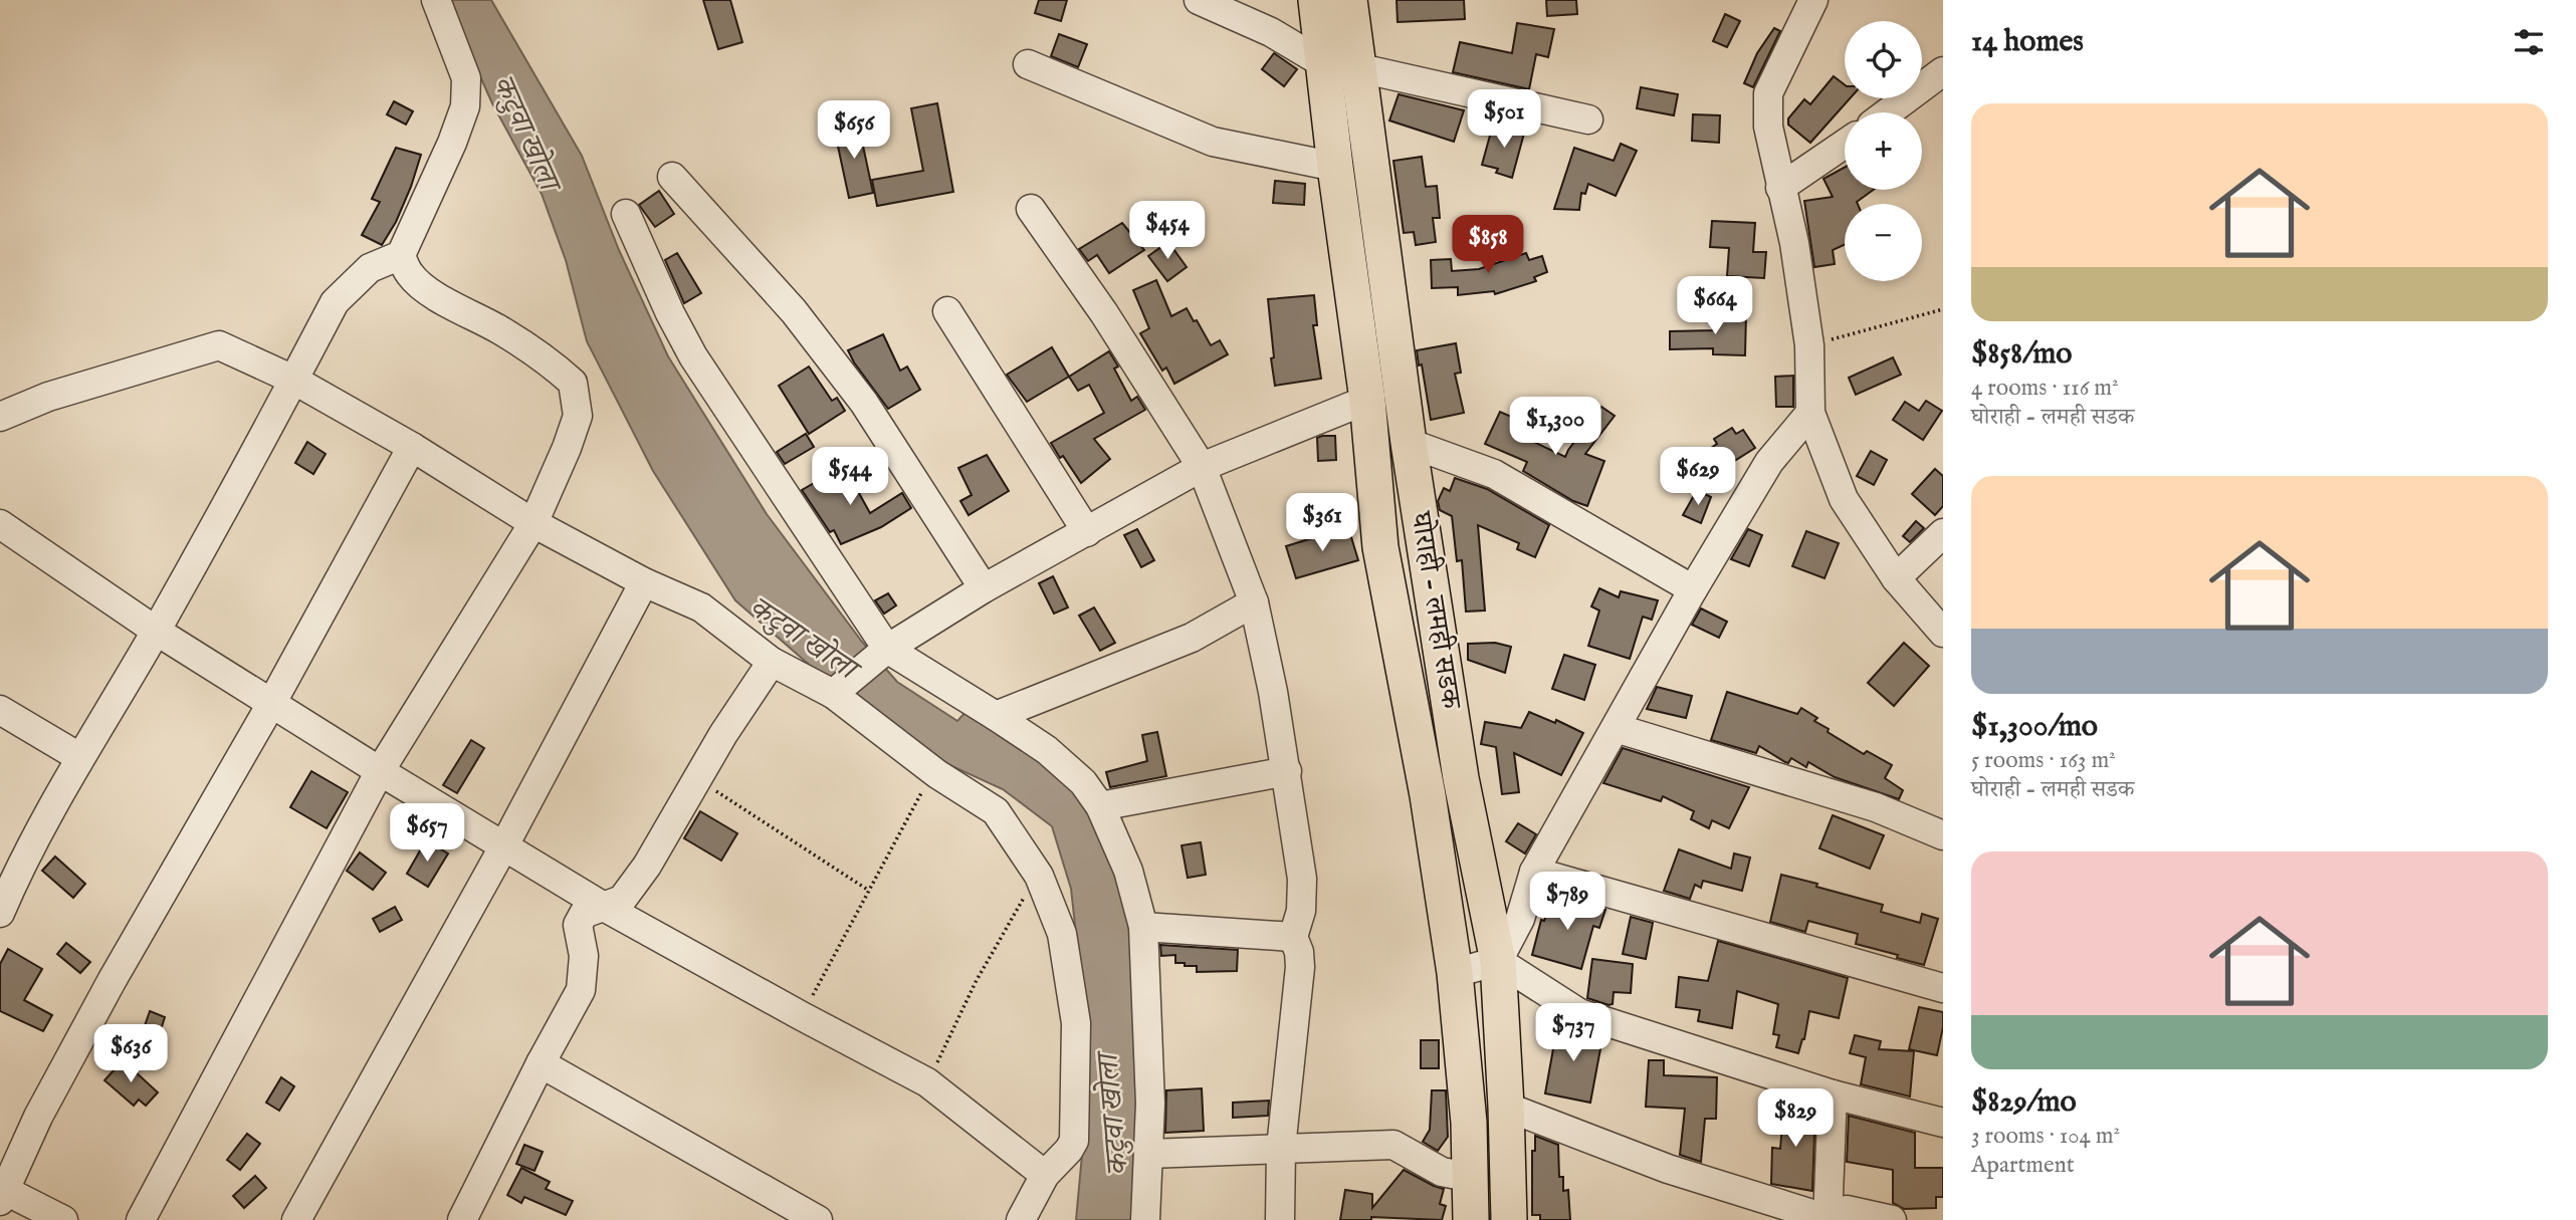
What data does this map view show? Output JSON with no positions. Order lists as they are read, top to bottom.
{
  "streets": {
    "main road": ["घोराही - लमही सडक"]
  },
  "water": ["कटुवा खोला"],
  "page": {
    "heading": "14 homes",
    "map_buttons": ["+", "−"],
    "list": [
      {
        "name": "$858/mo",
        "note": "4 rooms · 116 m² · घोराही - लमही सडक"
      },
      {
        "name": "$1,300/mo",
        "note": "5 rooms · 163 m² · घोराही - लमही सडक"
      },
      {
        "name": "$829/mo",
        "note": "3 rooms · 104 m² · Apartment"
      }
    ],
    "price": [
      "$501",
      "$656",
      "$454",
      "$858",
      "$664",
      "$1,300",
      "$544",
      "$629",
      "$361",
      "$657",
      "$789",
      "$737",
      "$636",
      "$829"
    ]
  }
}
